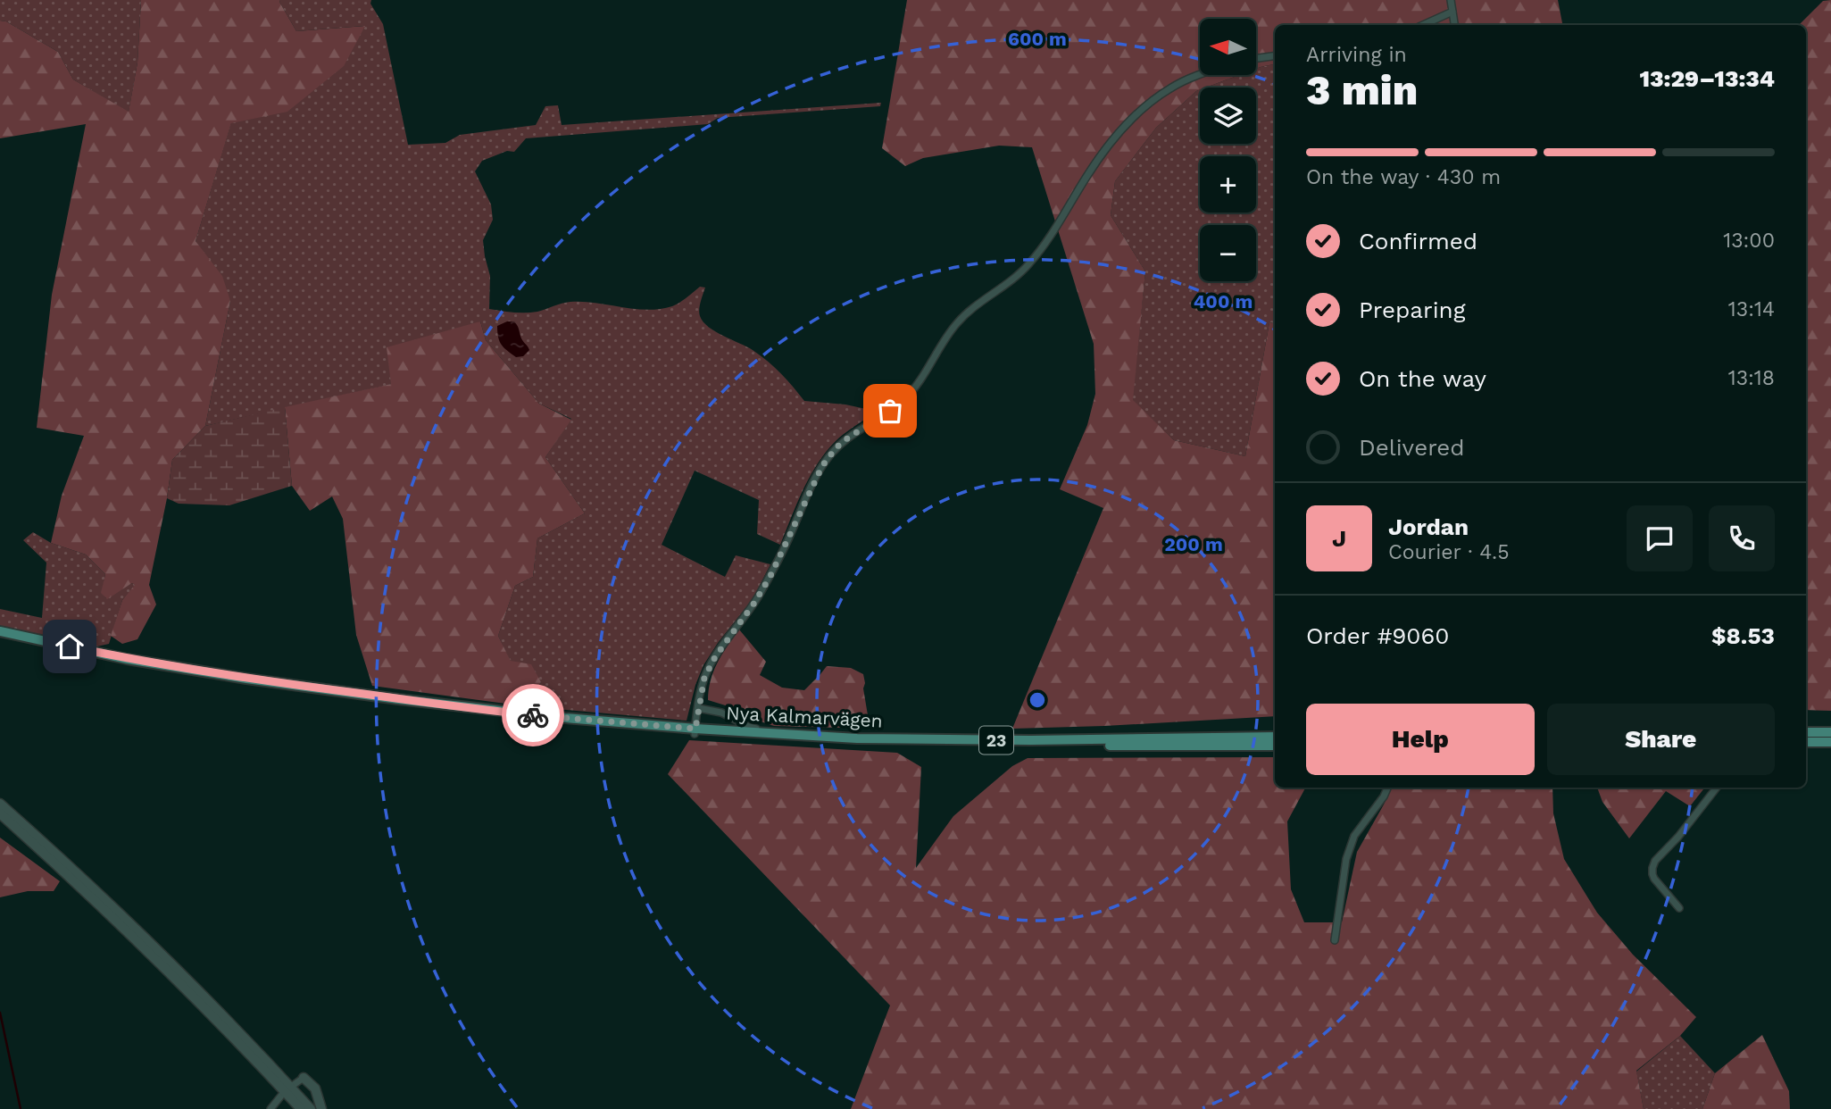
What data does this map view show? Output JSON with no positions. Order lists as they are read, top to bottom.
{
  "streets": {
    "main road": ["Nya Kalmarvägen", "23"]
  },
  "north": "left",
  "page": {
    "map_buttons": ["+", "−"],
    "heading": ["3 min", "Arriving in", "13:29–13:34"],
    "panel": [
      "Jordan",
      "Courier · 4.5",
      "Order #9060",
      "$8.53"
    ],
    "bar": "On the way · 430 m",
    "list": [
      ["Confirmed", "13:00"],
      ["Preparing", "13:14"],
      ["On the way", "13:18"],
      "Delivered"
    ],
    "round": "J",
    "buttons": ["Help", "Share"]
  },
  "rings": ["600 m", "400 m", "200 m"]
}
